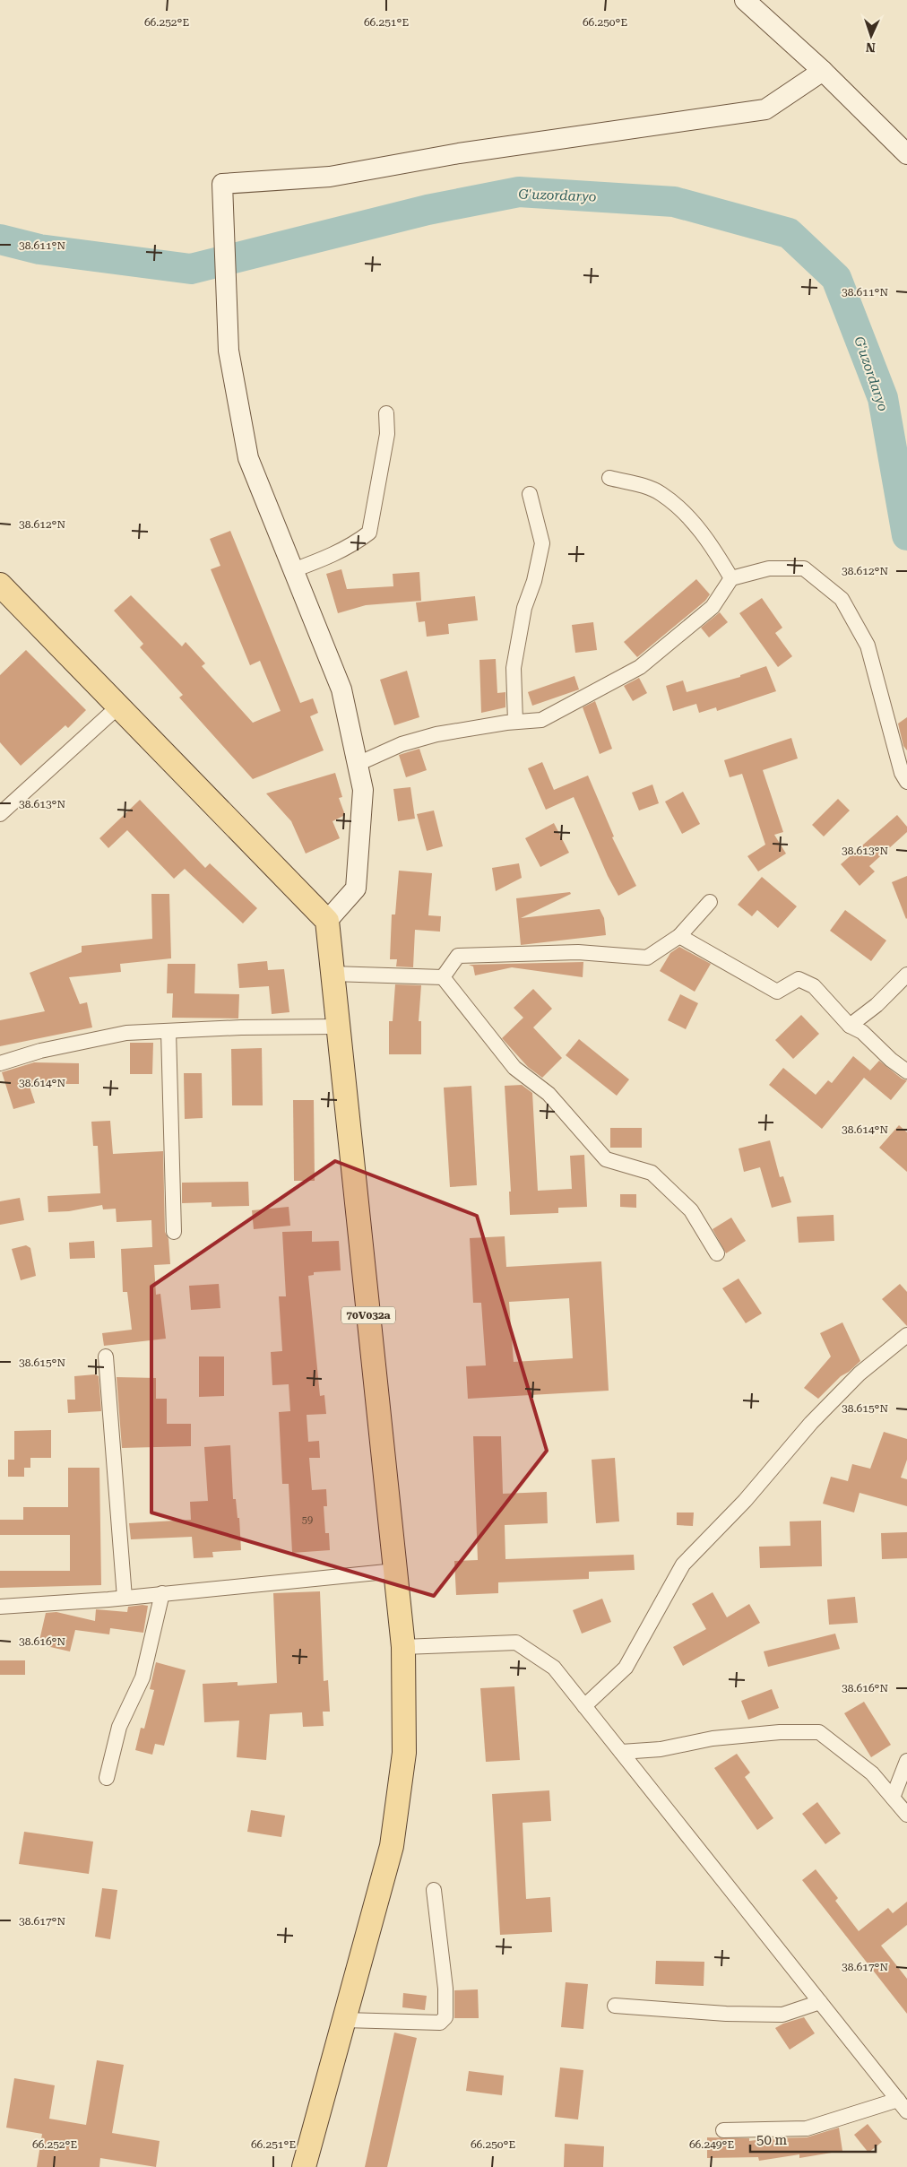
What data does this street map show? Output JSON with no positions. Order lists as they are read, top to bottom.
{
  "streets": {
    "main road": ["70V032a"]
  },
  "water": ["G'uzordaryo"],
  "house_numbers": ["59"],
  "scale_bar": "50 m",
  "north": "bottom",
  "coordinates": [
    "66.252°E",
    "66.251°E",
    "66.250°E",
    "38.611°N",
    "38.612°N",
    "38.613°N",
    "38.614°N",
    "38.615°N",
    "38.616°N",
    "38.617°N",
    "66.249°E"
  ]
}
